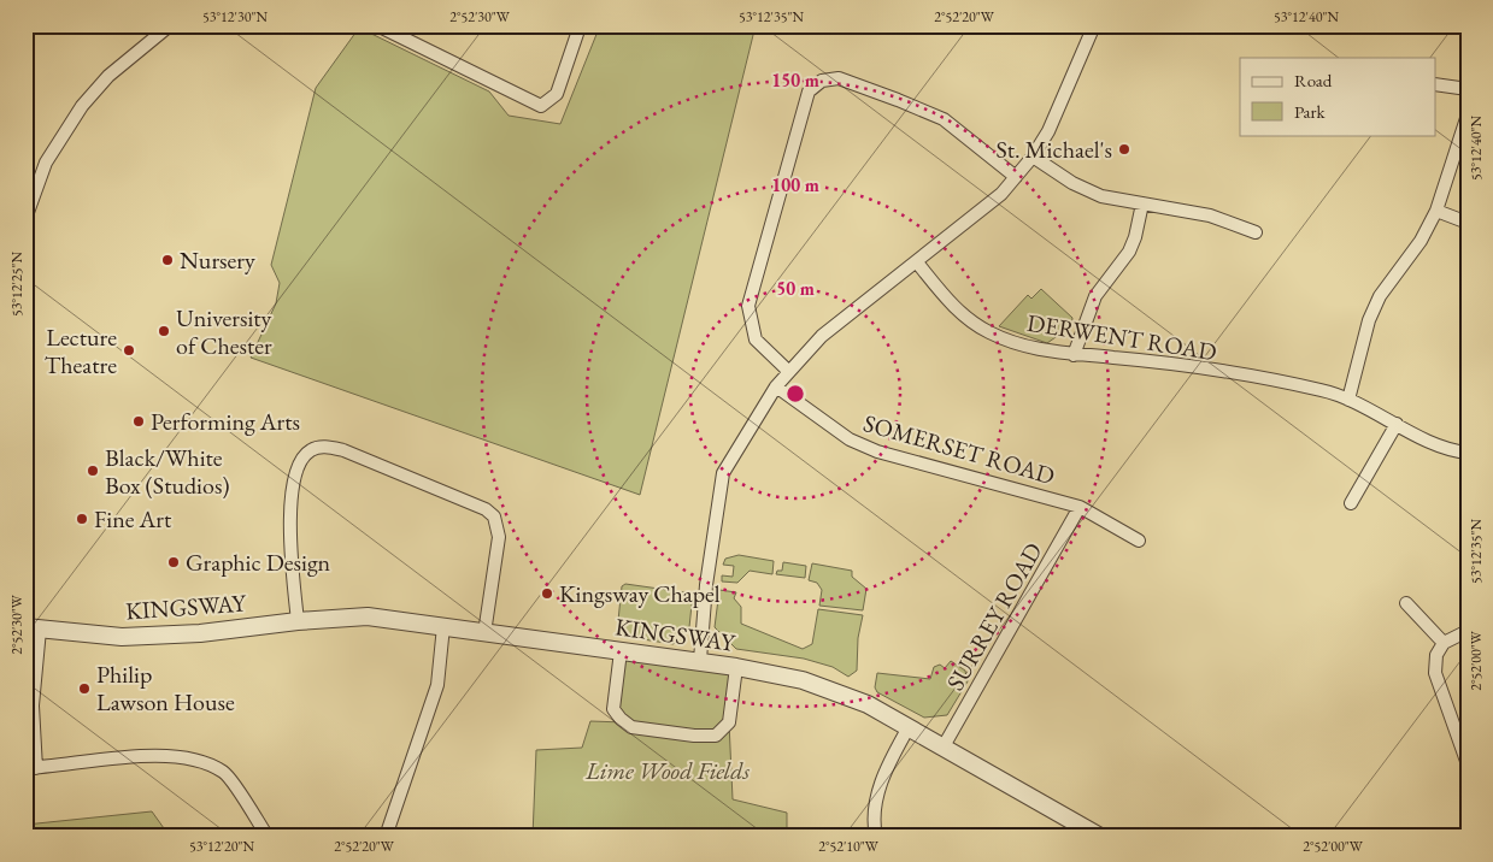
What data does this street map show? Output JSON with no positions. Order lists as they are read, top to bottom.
{
  "streets": {
    "street": [
      "DERWENT ROAD",
      "SOMERSET ROAD",
      "KINGSWAY",
      "SURREY ROAD"
    ]
  },
  "crossings": [
    ["SOMERSET ROAD", "SURREY ROAD"],
    ["KINGSWAY", "SURREY ROAD"]
  ],
  "parks": ["Lime Wood Fields"],
  "places": [
    "St. Michael's",
    "Nursery",
    "University of Chester",
    "Lecture Theatre",
    "Performing Arts",
    "Black/White Box (Studios)",
    "Fine Art",
    "Graphic Design",
    "Kingsway Chapel",
    "Philip Lawson House"
  ],
  "legend": ["Road", "Park"],
  "coordinates": [
    "53°12'30\"N",
    "2°52'30\"W",
    "53°12'35\"N",
    "2°52'20\"W",
    "53°12'40\"N",
    "53°12'25\"N",
    "2°52'00\"W",
    "53°12'20\"N",
    "2°52'10\"W"
  ],
  "rings": ["150 m", "100 m", "50 m"]
}
